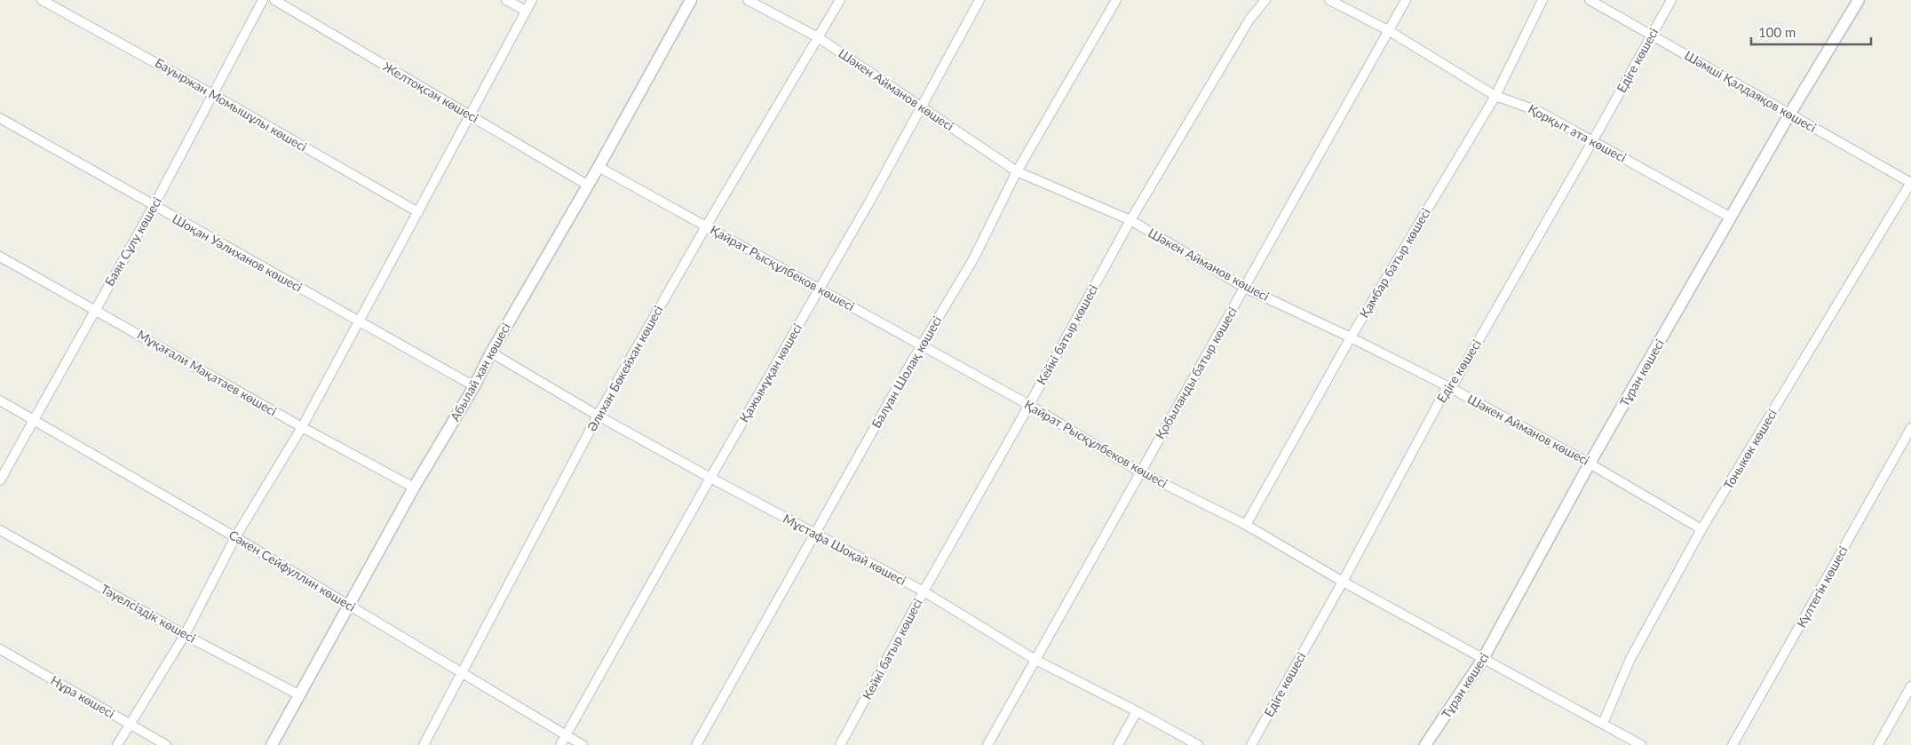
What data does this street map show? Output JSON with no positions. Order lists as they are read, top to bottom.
{
  "streets": {
    "street": [
      "Едіге көшесі",
      "Шәкен Айманов көшесі",
      "Шәмші Қалдаяқов көшесі",
      "Желтоқсан көшесі",
      "Бауыржан Момышұлы көшесі",
      "Қорқыт ата көшесі",
      "Баян Сұлу көшесі",
      "Шоқан Уәлиханов көшесі",
      "Қамбар батыр көшесі",
      "Қайрат Рысқұлбеков көшесі",
      "Кейкі батыр көшесі",
      "Әлихан Бөкейхан көшесі",
      "Абылай хан көшесі",
      "Балуан Шолақ көшесі",
      "Мұқағали Мақатаев көшесі",
      "Қажымұқан көшесі",
      "Қобыланды батыр көшесі",
      "Тұран көшесі",
      "Тоныкөк көшесі",
      "Мұстафа Шоқай көшесі",
      "Сәкен Сейфуллин көшесі",
      "Күлтегін көшесі",
      "Тәуелсіздік көшесі",
      "Нұра көшесі"
    ]
  },
  "crossings": [
    ["Едіге көшесі", "Шәкен Айманов көшесі"],
    ["Едіге көшесі", "Шәмші Қалдаяқов көшесі"],
    ["Едіге көшесі", "Қорқыт ата көшесі"],
    ["Едіге көшесі", "Қайрат Рысқұлбеков көшесі"],
    ["Шәкен Айманов көшесі", "Қамбар батыр көшесі"],
    ["Шәкен Айманов көшесі", "Кейкі батыр көшесі"],
    ["Шәкен Айманов көшесі", "Әлихан Бөкейхан көшесі"],
    ["Шәкен Айманов көшесі", "Балуан Шолақ көшесі"],
    ["Шәкен Айманов көшесі", "Қажымұқан көшесі"],
    ["Шәкен Айманов көшесі", "Қобыланды батыр көшесі"],
    ["Шәкен Айманов көшесі", "Тұран көшесі"],
    ["Шәкен Айманов көшесі", "Тоныкөк көшесі"],
    ["Шәмші Қалдаяқов көшесі", "Тұран көшесі"],
    ["Шәмші Қалдаяқов көшесі", "Тоныкөк көшесі"],
    ["Желтоқсан көшесі", "Абылай хан көшесі"],
    ["Бауыржан Момышұлы көшесі", "Баян Сұлу көшесі"],
    ["Қорқыт ата көшесі", "Қамбар батыр көшесі"],
    ["Қорқыт ата көшесі", "Қобыланды батыр көшесі"],
    ["Қорқыт ата көшесі", "Тұран көшесі"],
    ["Баян Сұлу көшесі", "Шоқан Уәлиханов көшесі"],
    ["Баян Сұлу көшесі", "Мұқағали Мақатаев көшесі"],
    ["Баян Сұлу көшесі", "Сәкен Сейфуллин көшесі"],
    ["Шоқан Уәлиханов көшесі", "Абылай хан көшесі"],
    ["Қамбар батыр көшесі", "Қайрат Рысқұлбеков көшесі"],
    ["Қайрат Рысқұлбеков көшесі", "Кейкі батыр көшесі"],
    ["Қайрат Рысқұлбеков көшесі", "Әлихан Бөкейхан көшесі"],
    ["Қайрат Рысқұлбеков көшесі", "Абылай хан көшесі"],
    ["Қайрат Рысқұлбеков көшесі", "Балуан Шолақ көшесі"],
    ["Қайрат Рысқұлбеков көшесі", "Қажымұқан көшесі"],
    ["Қайрат Рысқұлбеков көшесі", "Қобыланды батыр көшесі"],
    ["Қайрат Рысқұлбеков көшесі", "Тұран көшесі"],
    ["Қайрат Рысқұлбеков көшесі", "Тоныкөк көшесі"],
    ["Кейкі батыр көшесі", "Мұстафа Шоқай көшесі"],
    ["Әлихан Бөкейхан көшесі", "Мұстафа Шоқай көшесі"],
    ["Әлихан Бөкейхан көшесі", "Сәкен Сейфуллин көшесі"],
    ["Абылай хан көшесі", "Мұқағали Мақатаев көшесі"],
    ["Абылай хан көшесі", "Мұстафа Шоқай көшесі"],
    ["Абылай хан көшесі", "Сәкен Сейфуллин көшесі"],
    ["Абылай хан көшесі", "Тәуелсіздік көшесі"],
    ["Балуан Шолақ көшесі", "Мұстафа Шоқай көшесі"],
    ["Қажымұқан көшесі", "Мұстафа Шоқай көшесі"],
    ["Қажымұқан көшесі", "Сәкен Сейфуллин көшесі"],
    ["Қобыланды батыр көшесі", "Мұстафа Шоқай көшесі"]
  ],
  "scale_bar": "100 m"
}
